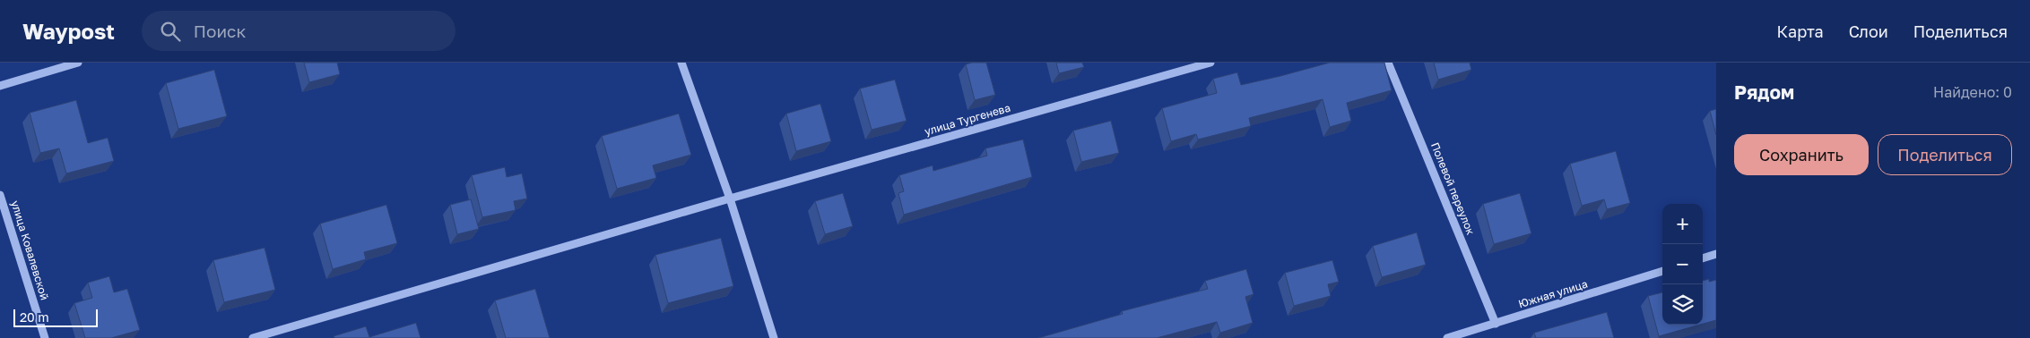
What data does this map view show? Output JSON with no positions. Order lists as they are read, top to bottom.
{
  "streets": {
    "street": [
      "улица Тургенева",
      "Полевой переулок",
      "улица Ковалевской",
      "Южная улица"
    ]
  },
  "crossings": [
    ["Полевой переулок", "Южная улица"]
  ],
  "scale_bar": "20 m",
  "page": {
    "header": "Waypost",
    "search": "Поиск",
    "nav": ["Карта", "Слои", "Поделиться"],
    "heading": ["Рядом", "Найдено: 0"],
    "buttons": ["Сохранить", "Поделиться"],
    "map_buttons": ["+", "−"],
    "scale": "20 m"
  }
}
